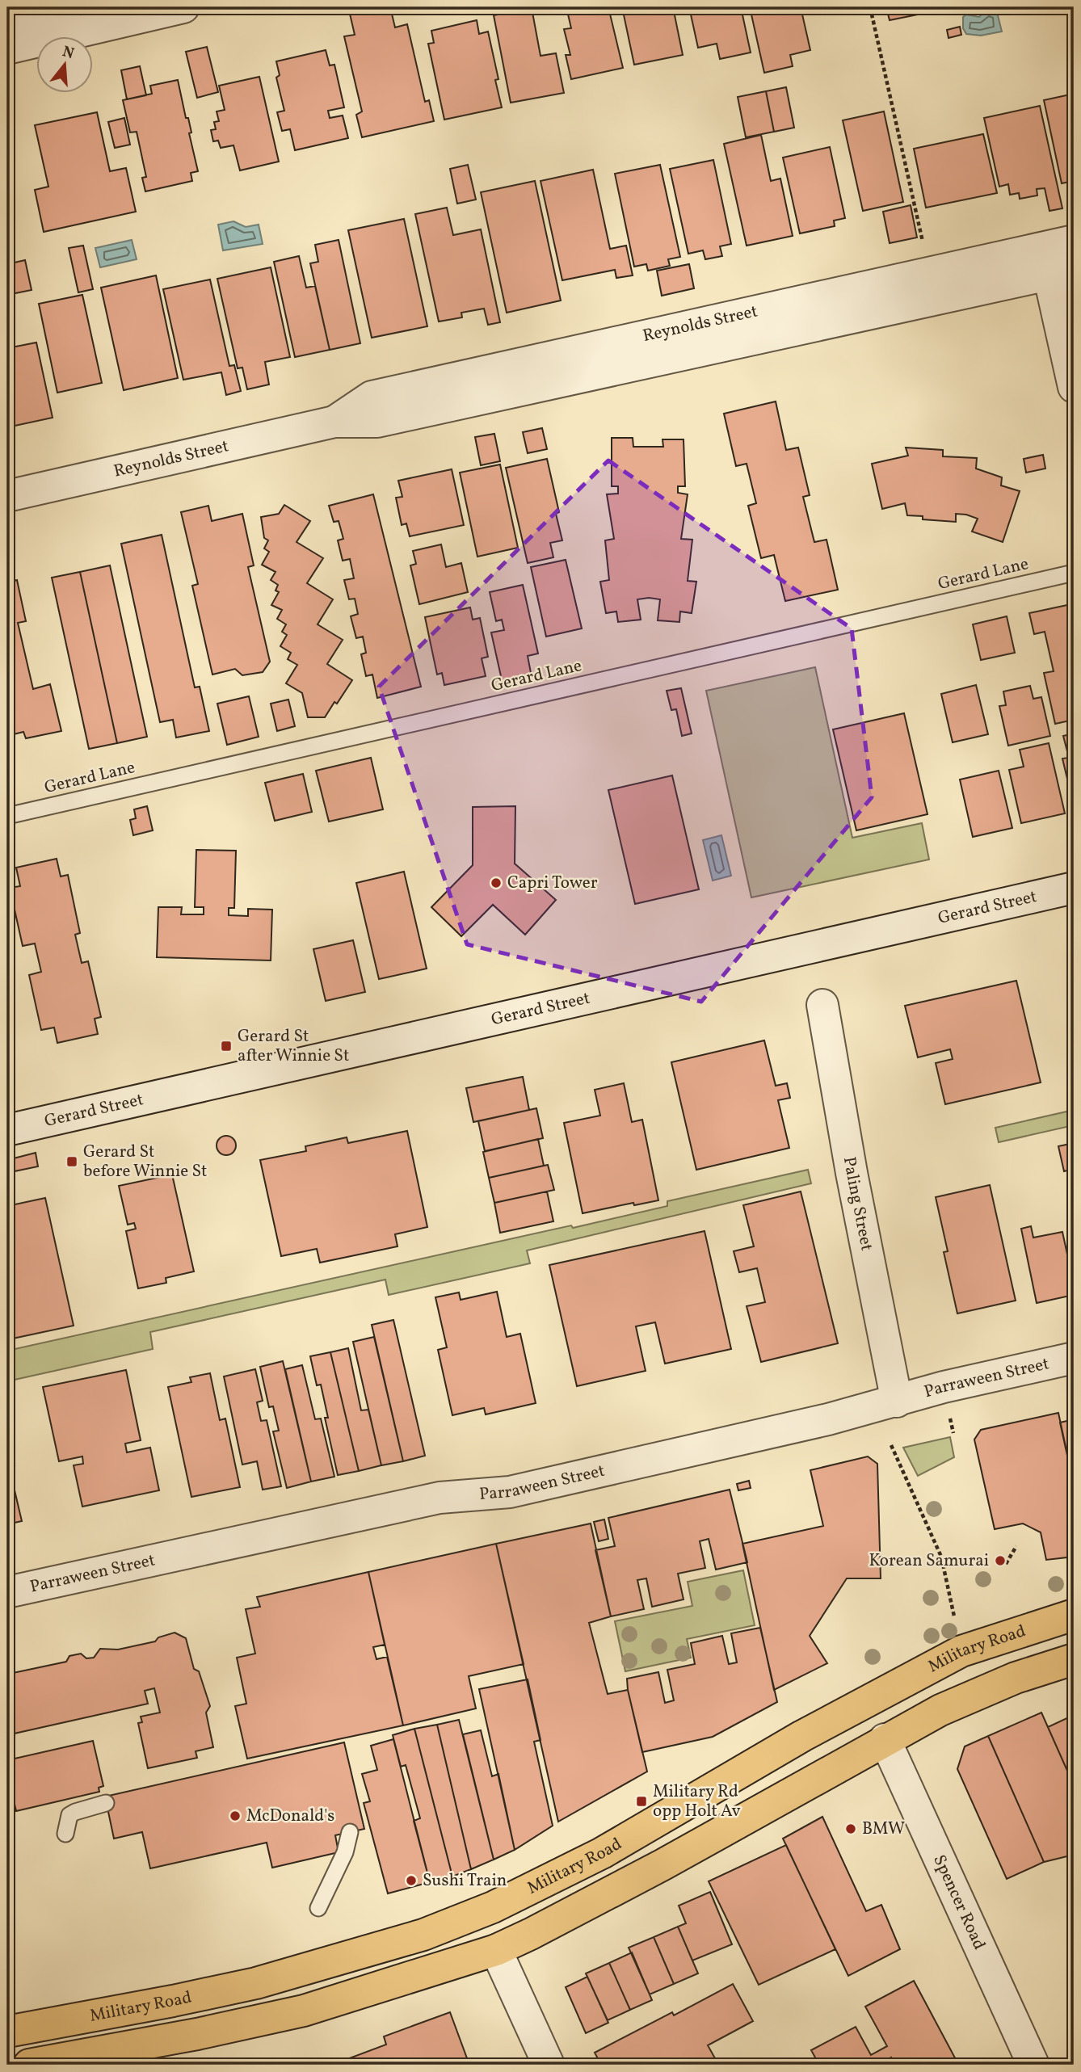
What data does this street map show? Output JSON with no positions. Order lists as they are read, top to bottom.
{
  "streets": {
    "highway": ["Military Road"],
    "street": [
      "Reynolds Street",
      "Gerard Street",
      "Paling Street",
      "Parraween Street",
      "Spencer Road"
    ],
    "lane": ["Gerard Lane"]
  },
  "crossings": [
    ["Paling Street", "Parraween Street"]
  ],
  "places": {
    "other": [
      "Capri Tower",
      "Korean Samurai",
      "McDonald's",
      "BMW",
      "Sushi Train"
    ],
    "transit": ["Gerard St after Winnie St", "Gerard St before Winnie St", "Military Rd opp Holt Av"]
  },
  "north": "top"
}
